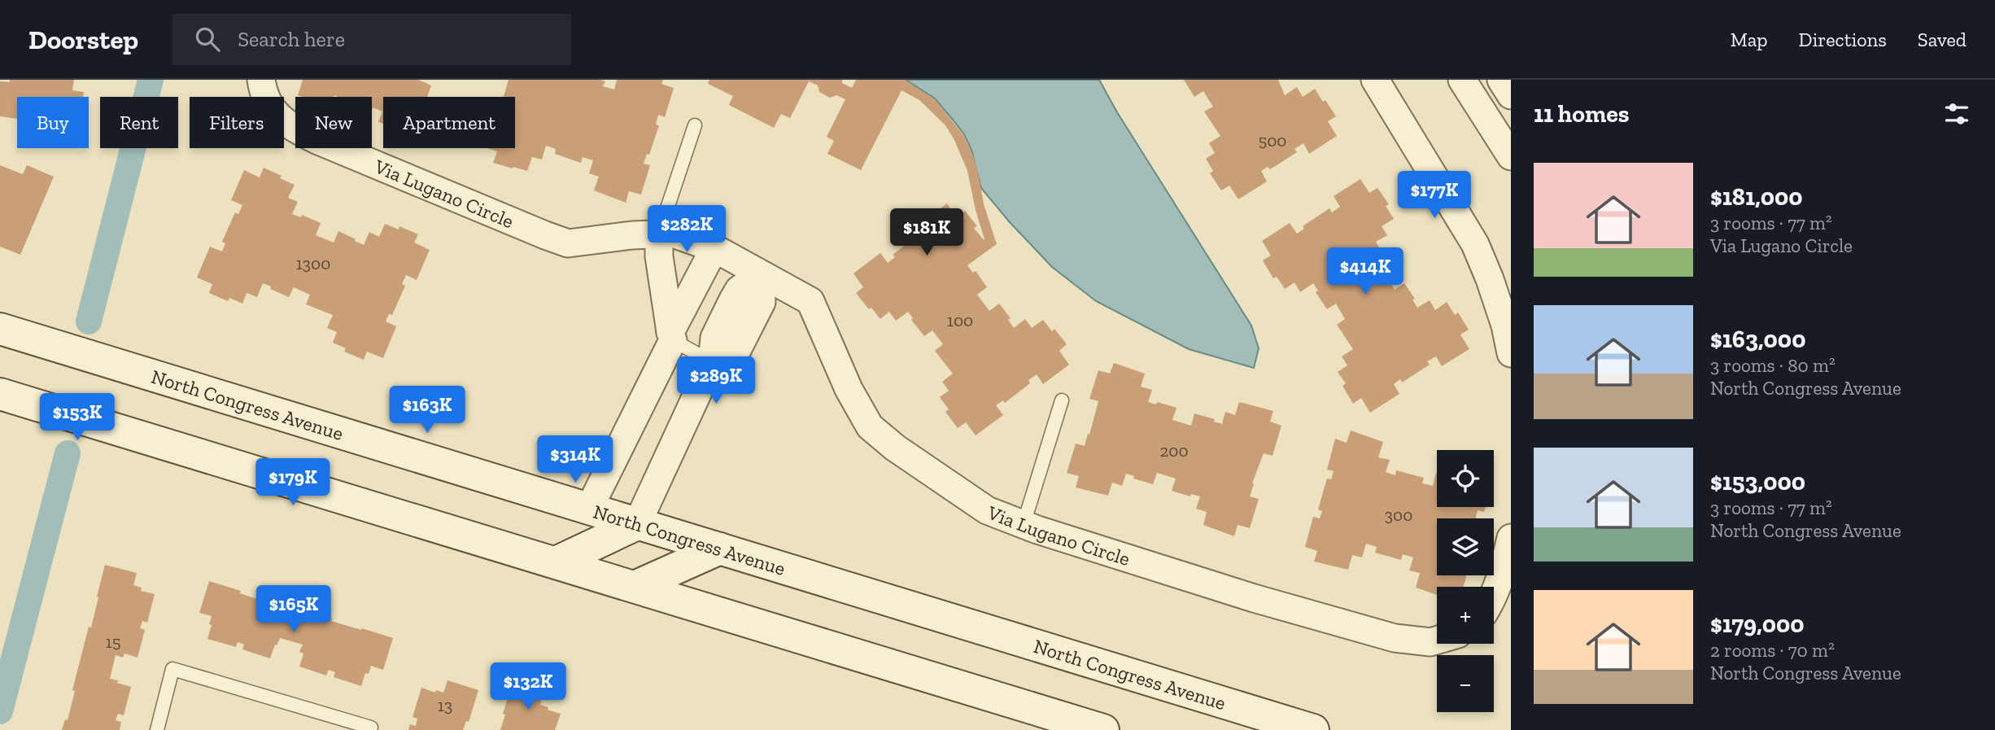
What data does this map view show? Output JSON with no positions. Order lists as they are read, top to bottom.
{
  "streets": {
    "main road": ["North Congress Avenue"],
    "street": ["Via Lugano Circle"]
  },
  "house_numbers": [
    "500",
    "1300",
    "100",
    "200",
    "300",
    "15",
    "13"
  ],
  "page": {
    "header": "Doorstep",
    "search": "Search here",
    "nav": ["Map", "Directions", "Saved"],
    "heading": "11 homes",
    "chip": [
      "Buy",
      "Rent",
      "Filters",
      "New",
      "Apartment"
    ],
    "list": [
      {
        "name": "$181,000",
        "note": "3 rooms · 77 m² · Via Lugano Circle"
      },
      {
        "name": "$163,000",
        "note": "3 rooms · 80 m² · North Congress Avenue"
      },
      {
        "name": "$153,000",
        "note": "3 rooms · 77 m² · North Congress Avenue"
      },
      {
        "name": "$179,000",
        "note": "2 rooms · 70 m² · North Congress Avenue"
      }
    ],
    "price": [
      "$177K",
      "$282K",
      "$181K",
      "$414K",
      "$289K",
      "$163K",
      "$153K",
      "$314K",
      "$179K",
      "$165K",
      "$132K"
    ],
    "map_buttons": ["+", "−"]
  }
}
